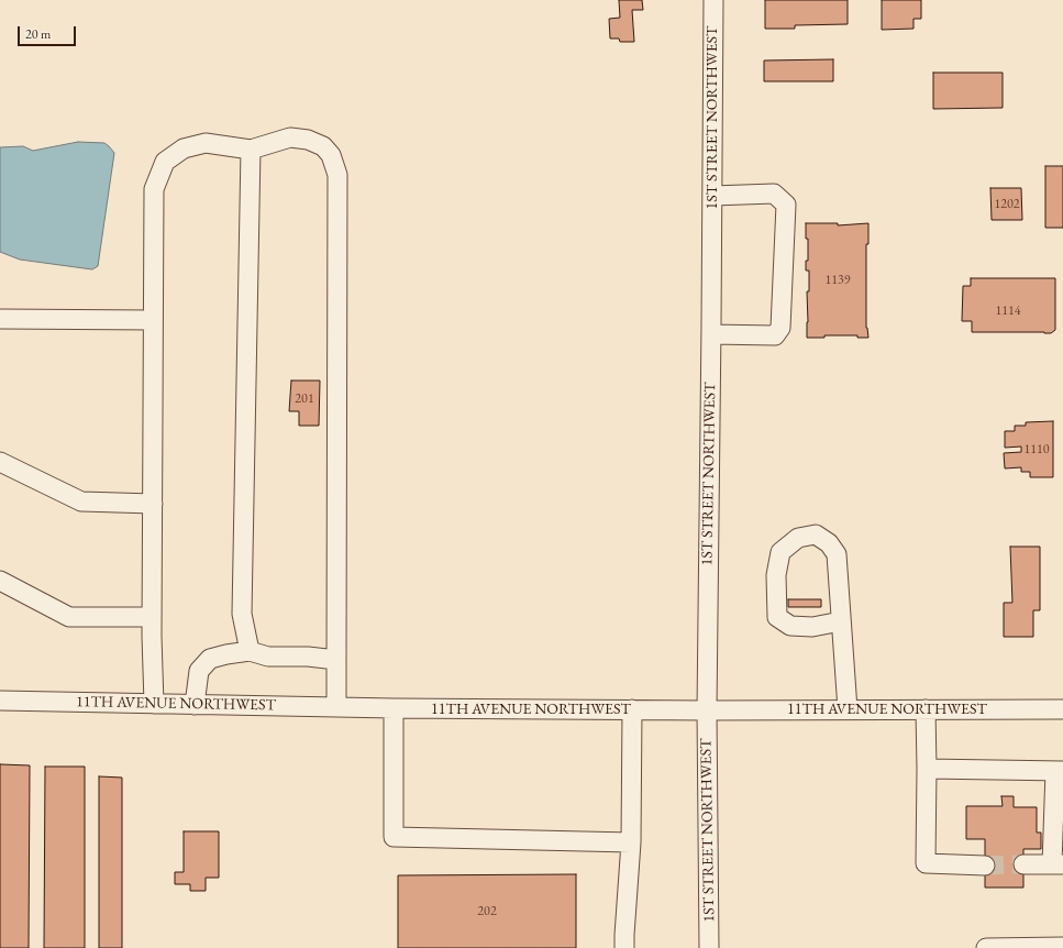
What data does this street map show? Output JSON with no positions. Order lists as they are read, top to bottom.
{
  "streets": {
    "street": ["1ST STREET NORTHWEST", "11TH AVENUE NORTHWEST"]
  },
  "crossings": [
    ["1ST STREET NORTHWEST", "11TH AVENUE NORTHWEST"]
  ],
  "house_numbers": [
    "1202",
    "1139",
    "1114",
    "201",
    "1110",
    "202"
  ],
  "scale_bar": "20 m"
}
